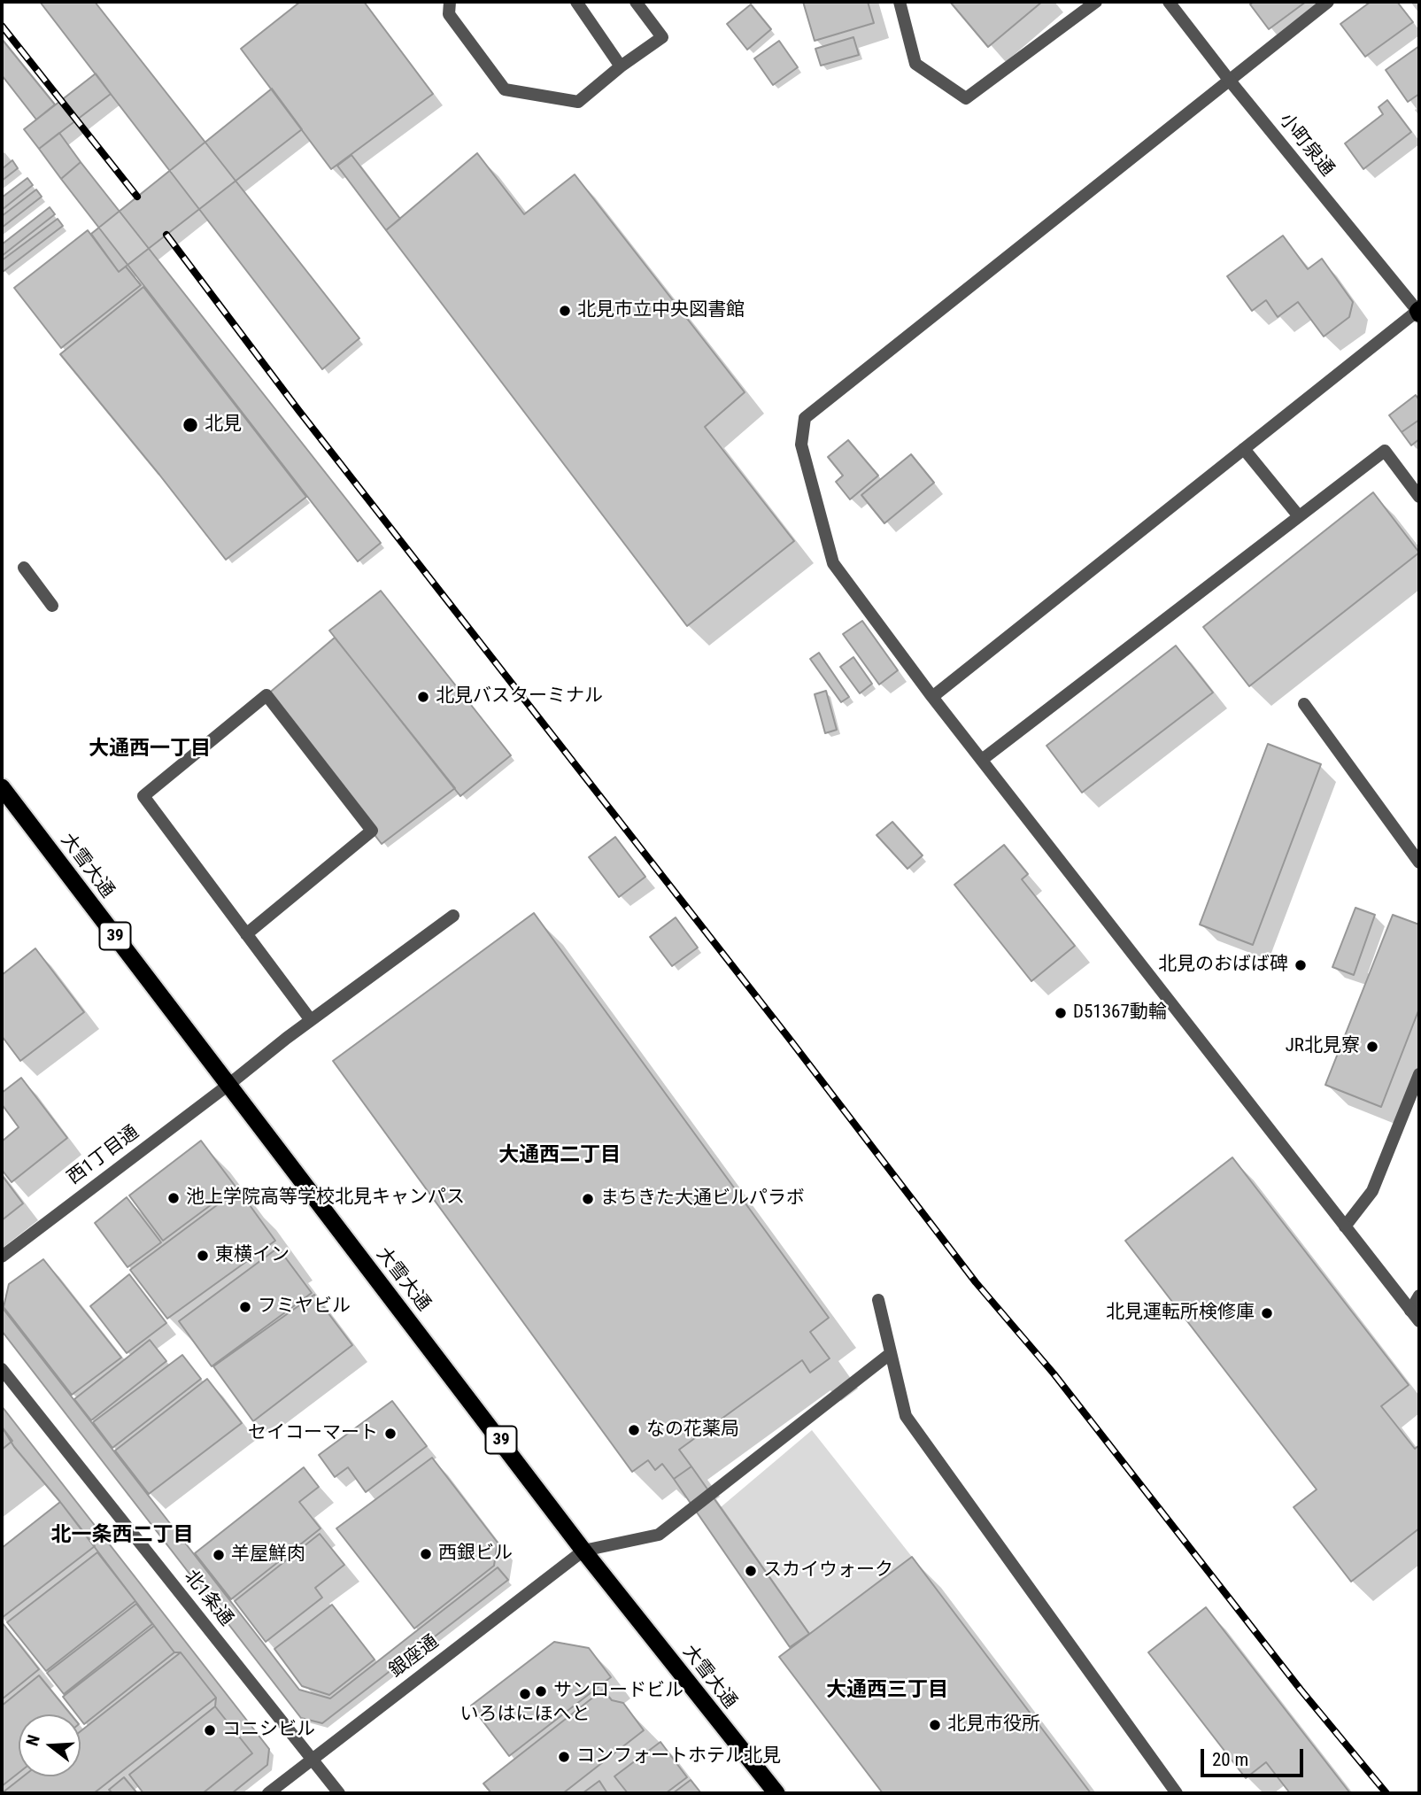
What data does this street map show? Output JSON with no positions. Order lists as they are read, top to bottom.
{
  "streets": {
    "highway": ["大雪大通", "39"],
    "street": [
      "小町泉通",
      "西1丁目通",
      "北1条通",
      "銀座通"
    ]
  },
  "crossings": [
    ["大雪大通", "西1丁目通"],
    ["大雪大通", "銀座通"],
    ["北1条通", "銀座通"]
  ],
  "districts": [
    "大通西一丁目",
    "大通西二丁目",
    "北一条西二丁目",
    "大通西三丁目"
  ],
  "places": [
    "北見市立中央図書館",
    "北見",
    "北見バスターミナル",
    "北見のおばば碑",
    "D51367動輪",
    "JR北見寮",
    "池上学院高等学校北見キャンパス",
    "まちきた大通ビルパラボ",
    "東横イン",
    "フミヤビル",
    "北見運転所検修庫",
    "なの花薬局",
    "セイコーマート",
    "西銀ビル",
    "羊屋鮮肉",
    "スカイウォーク",
    "サンロードビル",
    "いろはにほへと",
    "北見市役所",
    "コニシビル",
    "コンフォートホテル北見"
  ],
  "scale_bar": "20 m",
  "north": "left"
}
